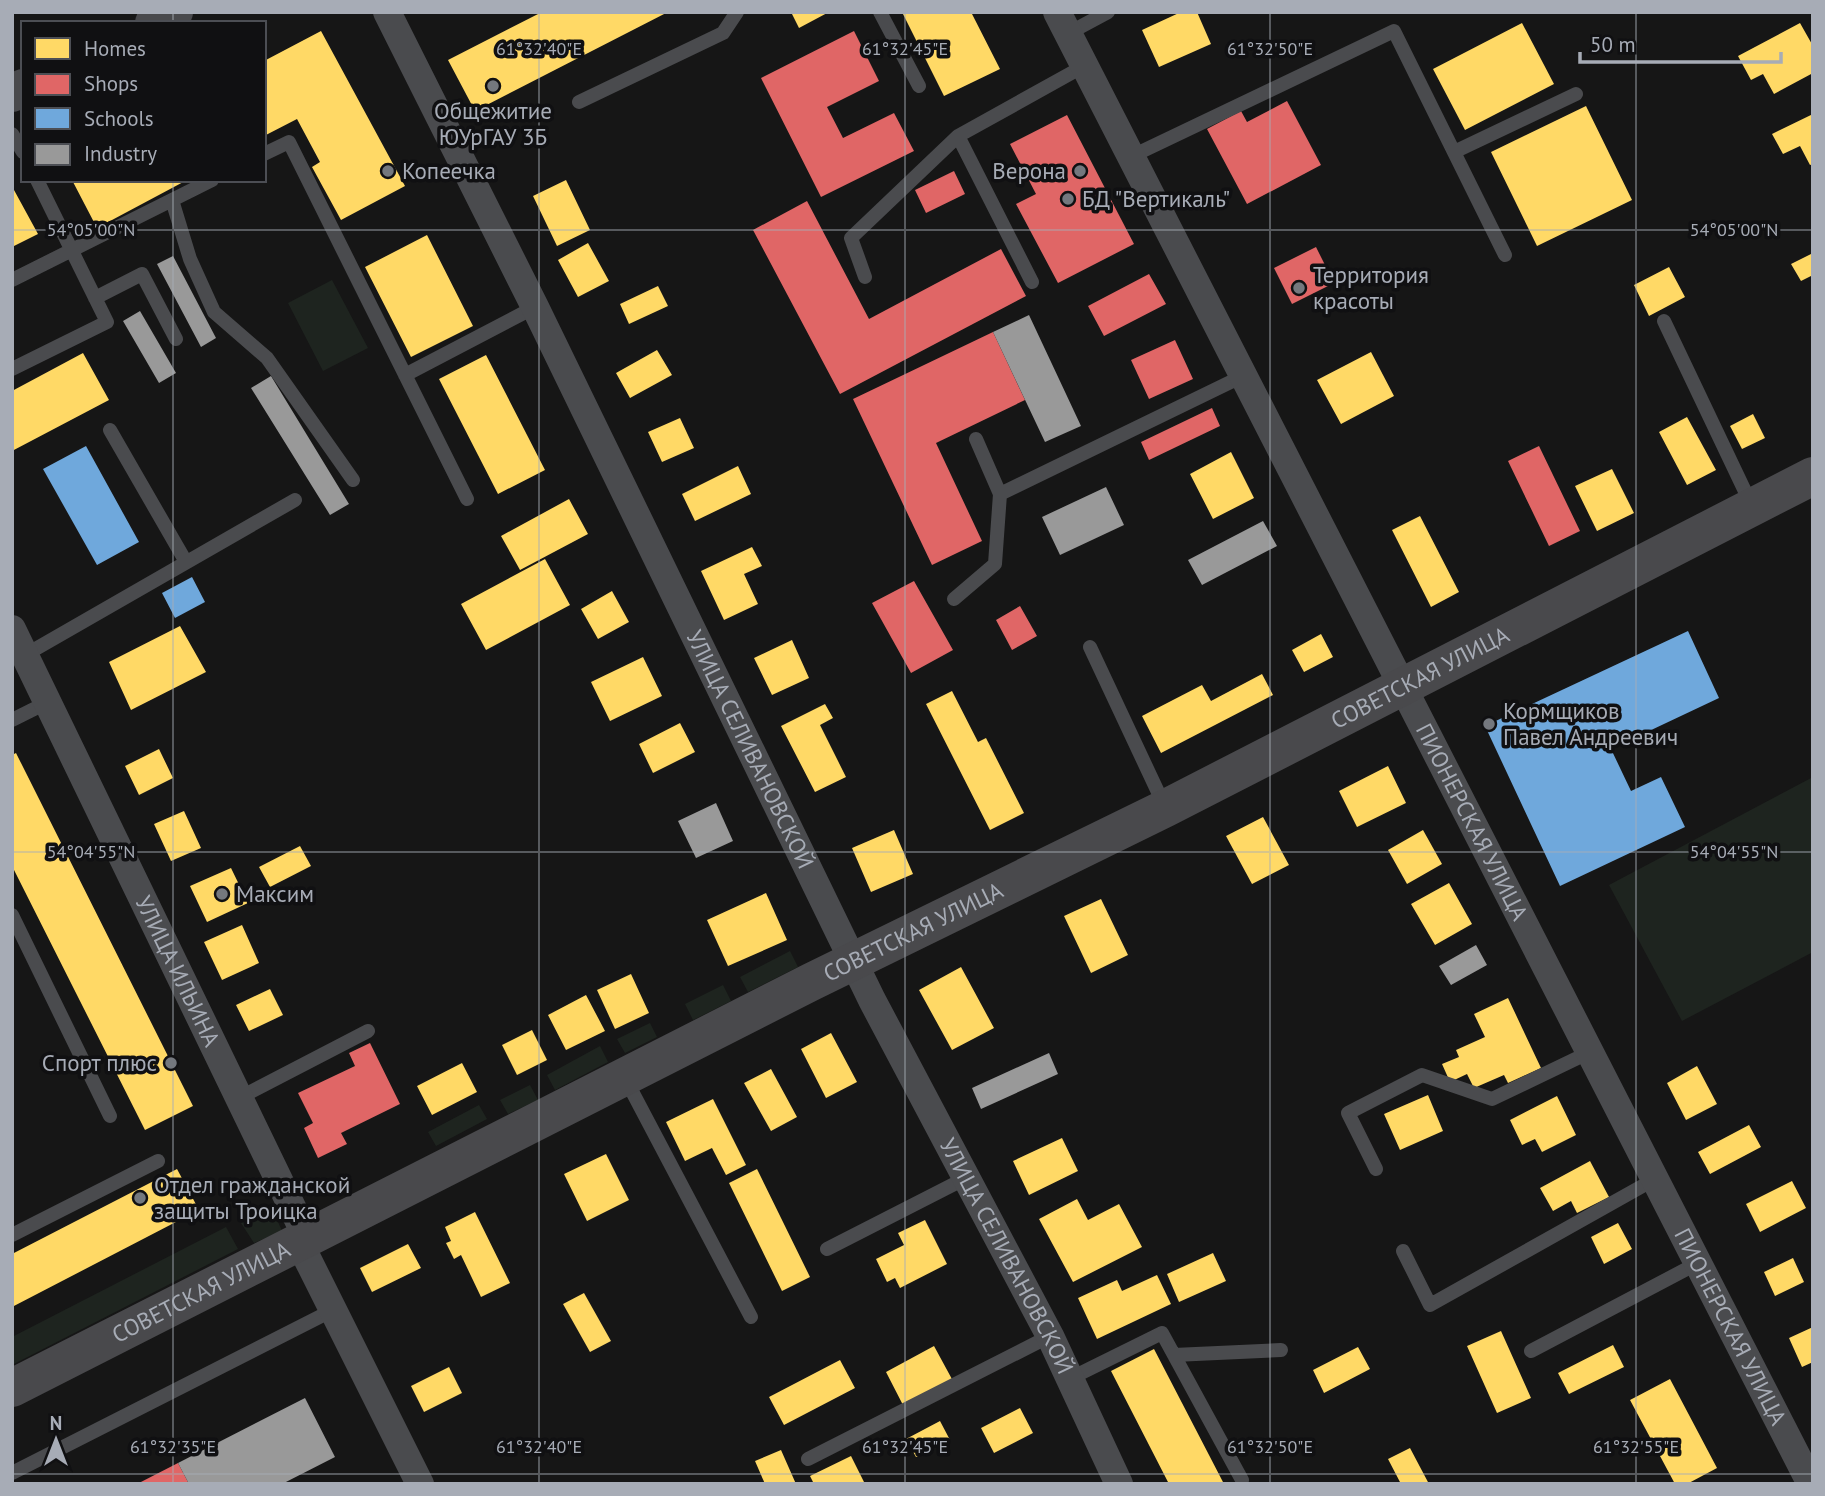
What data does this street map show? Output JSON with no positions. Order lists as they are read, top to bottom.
{
  "streets": {
    "street": [
      "СОВЕТСКАЯ УЛИЦА",
      "УЛИЦА СЕЛИВАНОВСКОЙ",
      "ПИОНЕРСКАЯ УЛИЦА",
      "УЛИЦА ИЛЬИНА"
    ]
  },
  "crossings": [
    ["СОВЕТСКАЯ УЛИЦА", "УЛИЦА СЕЛИВАНОВСКОЙ"],
    ["СОВЕТСКАЯ УЛИЦА", "ПИОНЕРСКАЯ УЛИЦА"],
    ["СОВЕТСКАЯ УЛИЦА", "УЛИЦА ИЛЬИНА"]
  ],
  "places": [
    "Общежитие ЮУрГАУ 3Б",
    "Копеечка",
    "Верона",
    "БД \"Вертикаль\"",
    "Территория красоты",
    "Кормщиков Павел Андреевич",
    "Максим",
    "Спорт плюс",
    "Отдел гражданской защиты Троицка"
  ],
  "legend": [
    "Homes",
    "Shops",
    "Schools",
    "Industry"
  ],
  "scale_bar": "50 m",
  "north": "top",
  "coordinates": [
    "61°32'40\"E",
    "61°32'45\"E",
    "61°32'50\"E",
    "54°05'00\"N",
    "54°04'55\"N",
    "61°32'35\"E",
    "61°32'55\"E"
  ]
}
